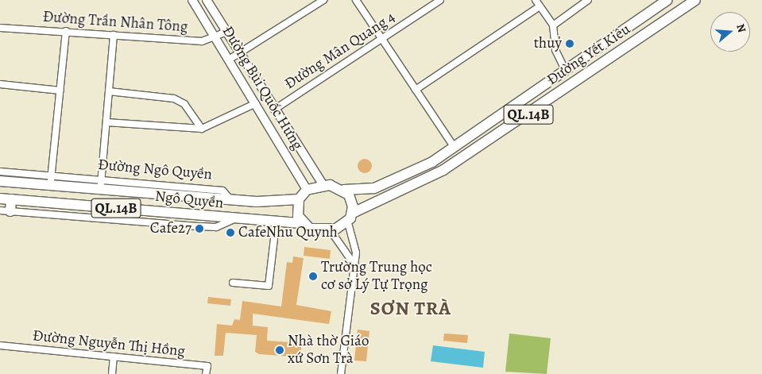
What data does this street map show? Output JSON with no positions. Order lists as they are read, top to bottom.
{
  "streets": {
    "highway": ["Đường Yết Kiêu", "QL.14B", "Ngô Quyền"],
    "street": [
      "Đường Trần Nhân Tông",
      "Đường Mân Quang 4",
      "Đường Bùi Quốc Hưng",
      "Đường Nguyễn Thị Hồng"
    ]
  },
  "crossings": [
    ["Đường Trần Nhân Tông", "Đường Bùi Quốc Hưng"],
    ["Đường Mân Quang 4", "Đường Bùi Quốc Hưng"],
    ["Đường Yết Kiêu", "Đường Bùi Quốc Hưng"],
    ["Đường Yết Kiêu", "QL.14B"],
    ["Đường Yết Kiêu", "Ngô Quyền"],
    ["Đường Bùi Quốc Hưng", "QL.14B"],
    ["Đường Bùi Quốc Hưng", "Ngô Quyền"],
    ["QL.14B", "Ngô Quyền"]
  ],
  "districts": ["SƠN TRÀ"],
  "places": [
    "thuỷ",
    "Cafe27",
    "CafeNhu Quynh",
    "Trường Trung học cơ sở Lý Tự Trọng",
    "Nhà thờ Giáo xứ Sơn Trà"
  ],
  "north": "right"
}
